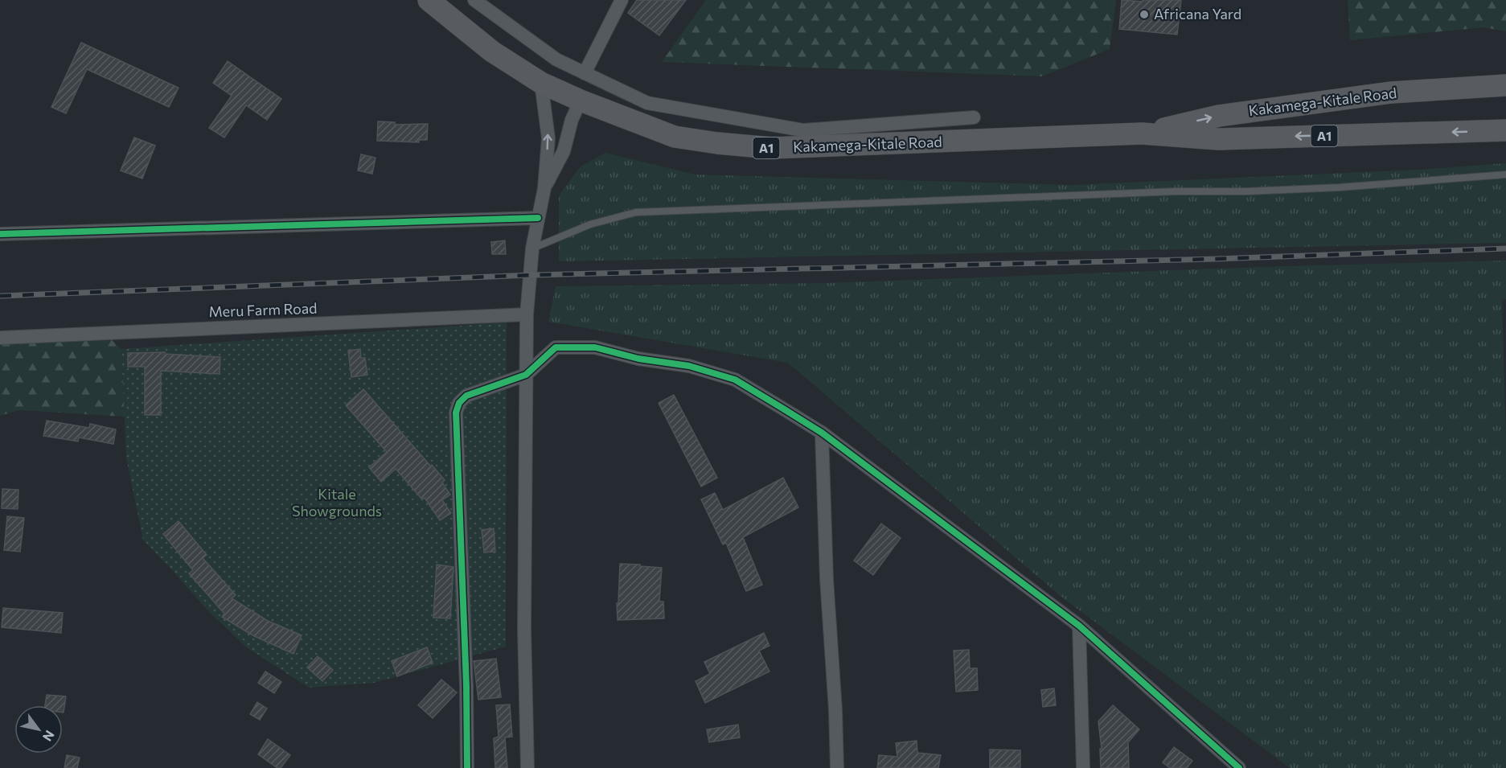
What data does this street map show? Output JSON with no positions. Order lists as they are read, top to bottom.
{
  "streets": {
    "highway": ["Kakamega-Kitale Road", "A1"],
    "street": ["Meru Farm Road"]
  },
  "parks": ["Kitale Showgrounds"],
  "places": ["Africana Yard"],
  "north": "bottom right"
}
